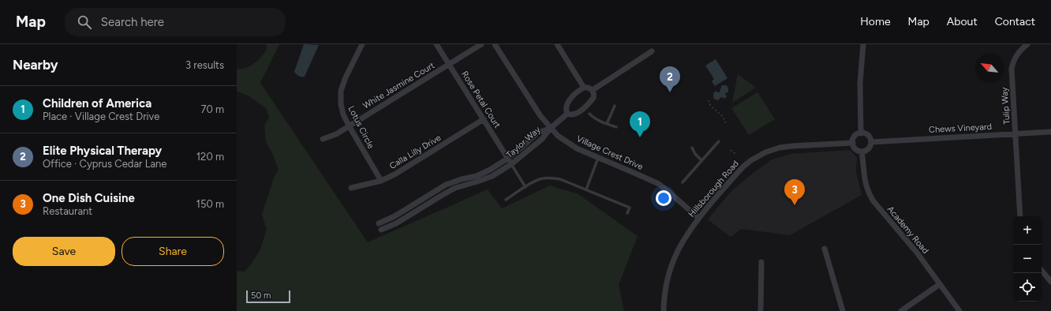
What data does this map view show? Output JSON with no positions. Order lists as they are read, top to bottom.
{
  "streets": {
    "street": [
      "White Jasmine Court",
      "Rose Petal Court",
      "Tulip Way",
      "Lotus Circle",
      "Chews Vineyard",
      "Taylor Way",
      "Calla Lilly Drive",
      "Village Crest Drive",
      "Hillsborough Road",
      "Academy Road"
    ]
  },
  "crossings": [
    ["White Jasmine Court", "Rose Petal Court"],
    ["White Jasmine Court", "Lotus Circle"],
    ["Rose Petal Court", "Taylor Way"],
    ["Rose Petal Court", "Calla Lilly Drive"],
    ["Tulip Way", "Chews Vineyard"],
    ["Lotus Circle", "Calla Lilly Drive"],
    ["Chews Vineyard", "Hillsborough Road"],
    ["Chews Vineyard", "Academy Road"],
    ["Taylor Way", "Village Crest Drive"],
    ["Village Crest Drive", "Hillsborough Road"],
    ["Hillsborough Road", "Academy Road"]
  ],
  "scale_bar": "50 m",
  "north": "top left",
  "page": {
    "header": "Map",
    "search": "Search here",
    "nav": [
      "Home",
      "Map",
      "About",
      "Contact"
    ],
    "heading": ["Nearby", "3 results"],
    "pins": ["2", "1", "3"],
    "list": [
      {
        "mark": "1",
        "name": "Children of America",
        "note": "Place · Village Crest Drive",
        "value": "70 m"
      },
      {
        "mark": "2",
        "name": "Elite Physical Therapy",
        "note": "Office · Cyprus Cedar Lane",
        "value": "120 m"
      },
      {
        "mark": "3",
        "name": "One Dish Cuisine",
        "note": "Restaurant",
        "value": "150 m"
      }
    ],
    "map_buttons": ["+", "−"],
    "buttons": ["Save", "Share"],
    "scale": "50 m"
  }
}
